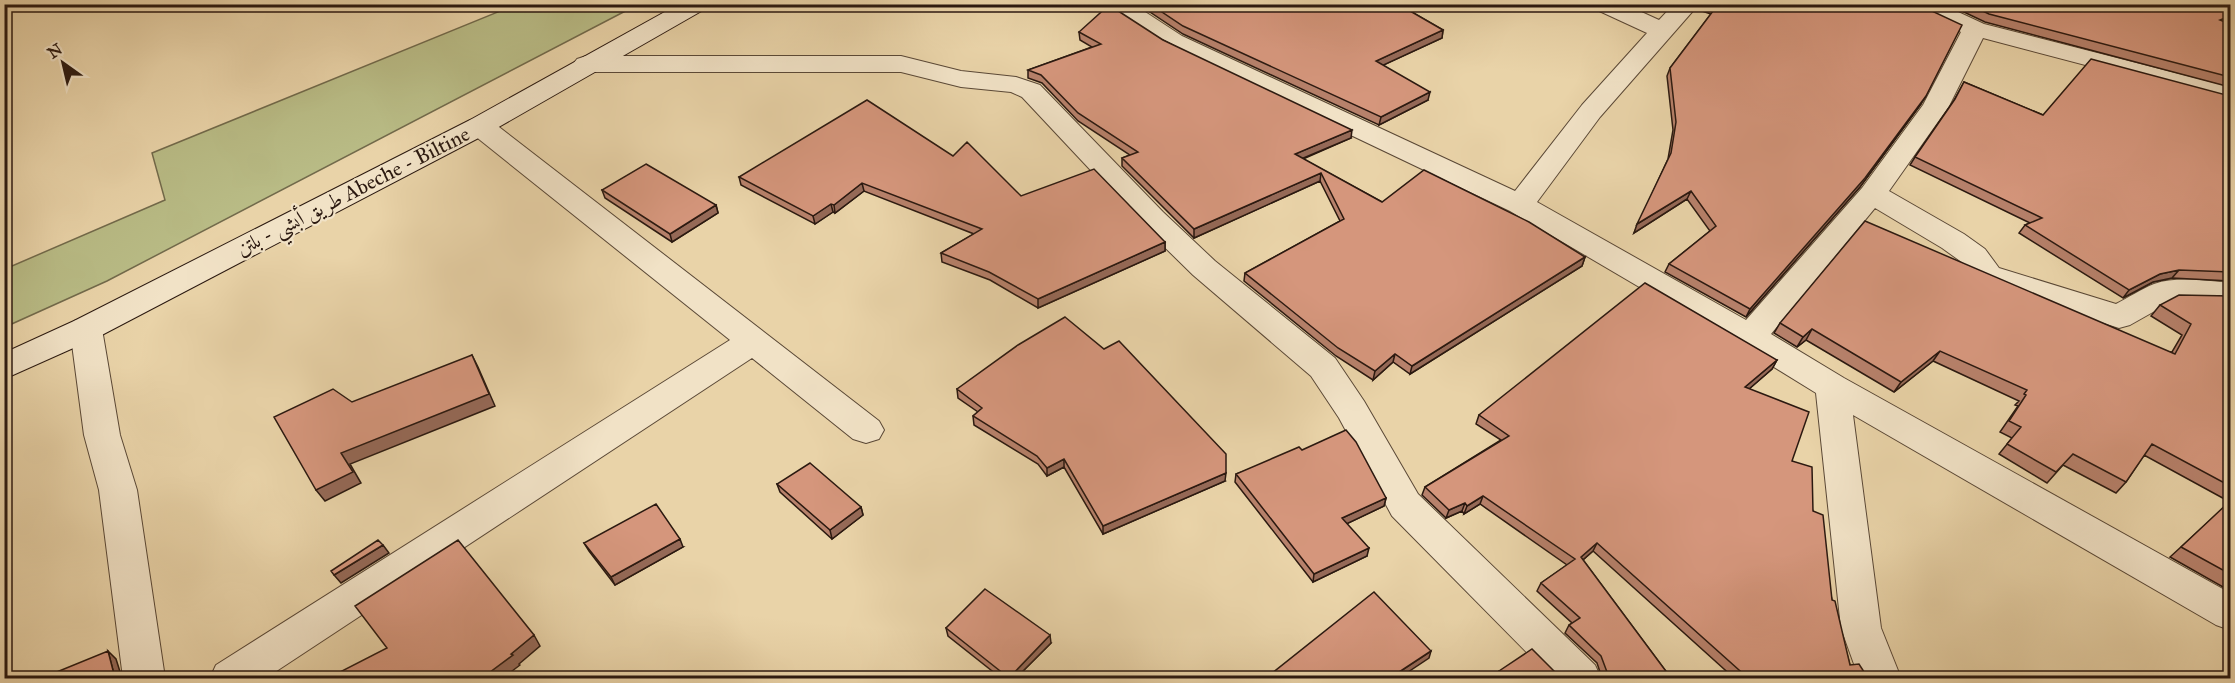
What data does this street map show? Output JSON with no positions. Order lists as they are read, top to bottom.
{
  "streets": {
    "street": ["طريق أبشي - بلتن Abeche - Biltine"]
  },
  "north": "top left"
}
